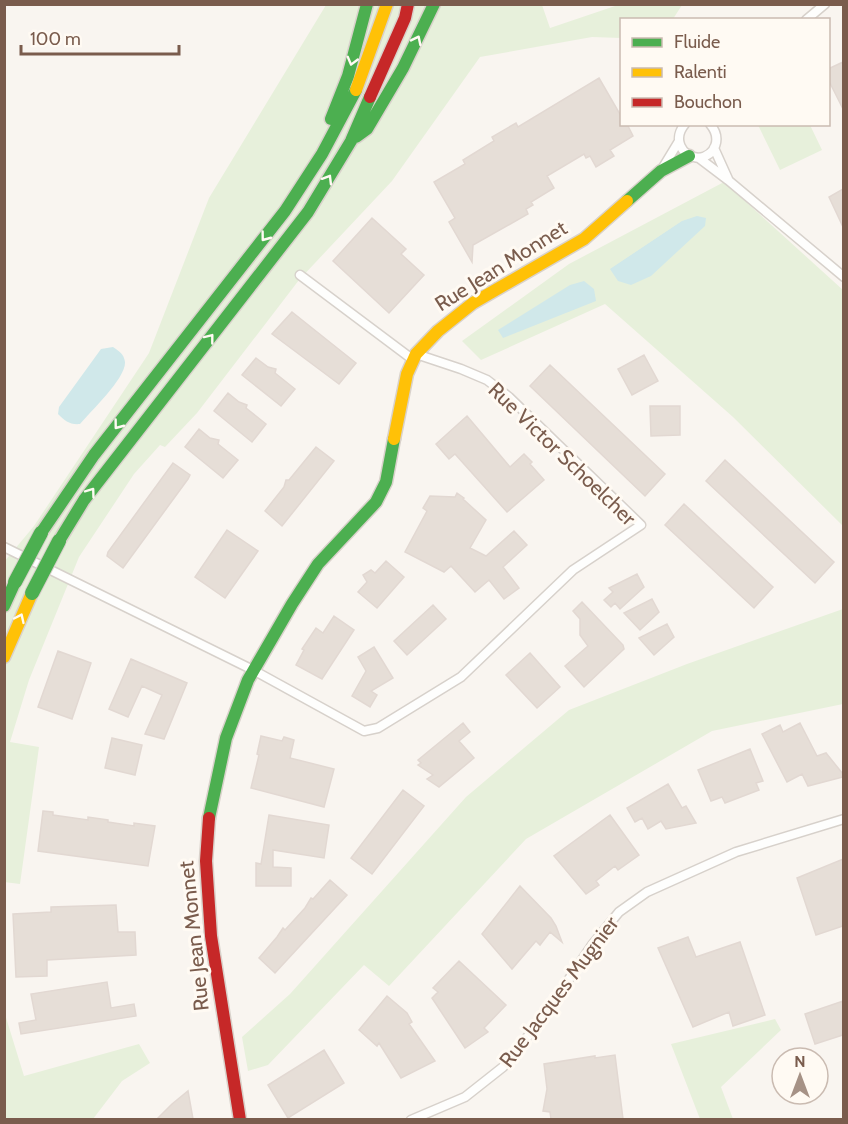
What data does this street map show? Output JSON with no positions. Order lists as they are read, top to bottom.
{
  "streets": {
    "main road": ["Rue Jean Monnet"],
    "street": ["Rue Victor Schoelcher", "Rue Jacques Mugnier"]
  },
  "crossings": [
    ["Rue Jean Monnet", "Rue Victor Schoelcher"]
  ],
  "legend": ["Fluide", "Ralenti", "Bouchon"],
  "scale_bar": "100 m",
  "north": "top"
}
